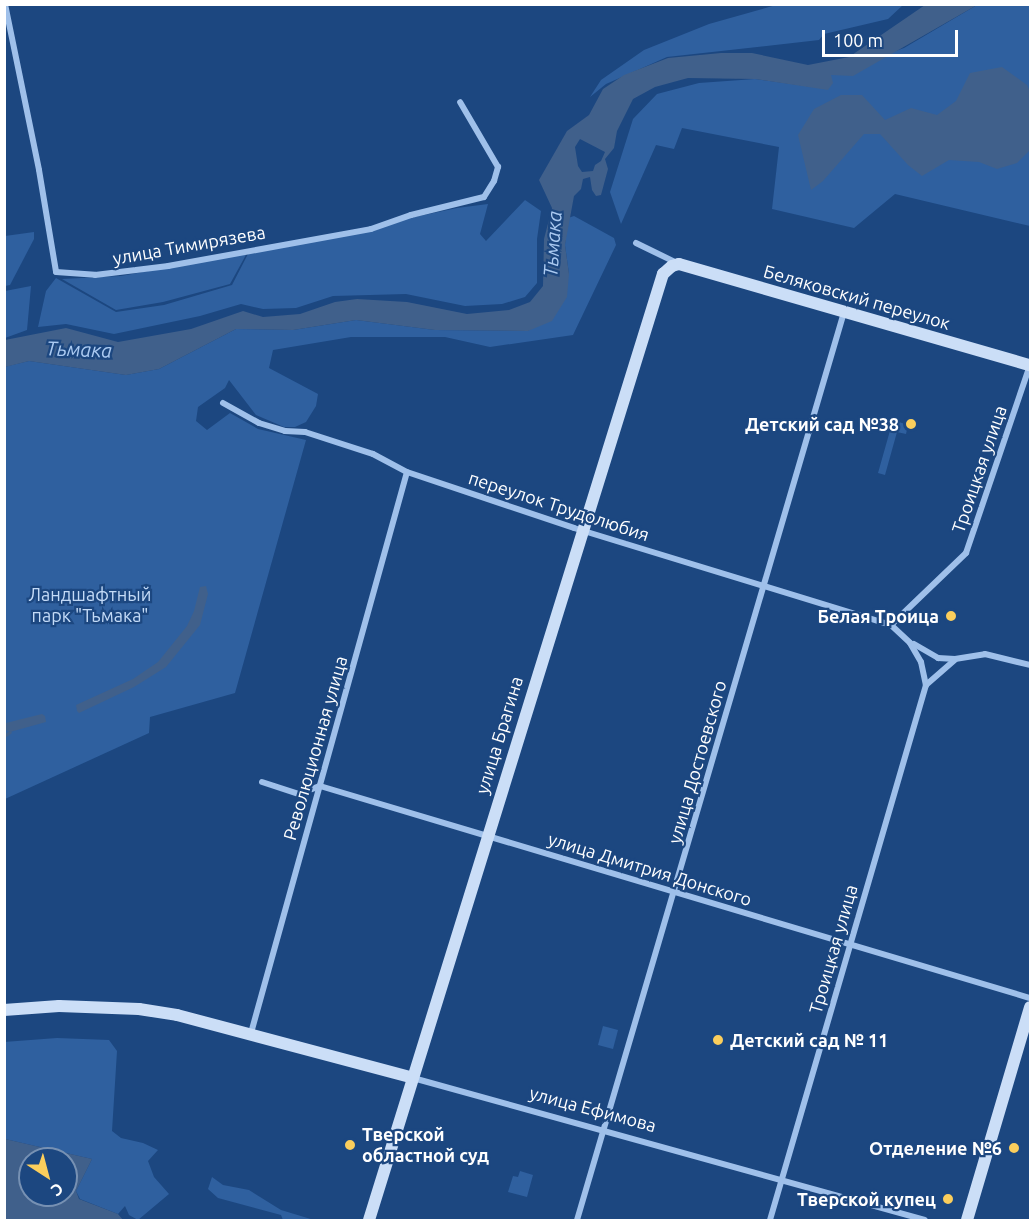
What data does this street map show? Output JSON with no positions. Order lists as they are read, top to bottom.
{
  "streets": {
    "street": [
      "улица Тимирязева",
      "Беляковский переулок",
      "Троицкая улица",
      "переулок Трудолюбия",
      "улица Брагина",
      "Революционная улица",
      "улица Достоевского",
      "улица Дмитрия Донского",
      "улица Ефимова"
    ]
  },
  "crossings": [
    ["Беляковский переулок", "Троицкая улица"],
    ["Беляковский переулок", "улица Брагина"],
    ["Беляковский переулок", "улица Достоевского"],
    ["Троицкая улица", "переулок Трудолюбия"],
    ["Троицкая улица", "улица Дмитрия Донского"],
    ["Троицкая улица", "улица Ефимова"],
    ["переулок Трудолюбия", "улица Брагина"],
    ["переулок Трудолюбия", "Революционная улица"],
    ["переулок Трудолюбия", "улица Достоевского"],
    ["улица Брагина", "улица Дмитрия Донского"],
    ["улица Брагина", "улица Ефимова"],
    ["Революционная улица", "улица Дмитрия Донского"],
    ["Революционная улица", "улица Ефимова"],
    ["улица Достоевского", "улица Дмитрия Донского"],
    ["улица Достоевского", "улица Ефимова"]
  ],
  "water": ["Тьмака"],
  "parks": ["Ландшафтный парк \"Тьмака\""],
  "places": [
    "Детский сад №38",
    "Белая Троица",
    "Детский сад № 11",
    "Тверской областной суд",
    "Отделение №6",
    "Тверской купец"
  ],
  "scale_bar": "100 m",
  "north": "bottom right"
}
